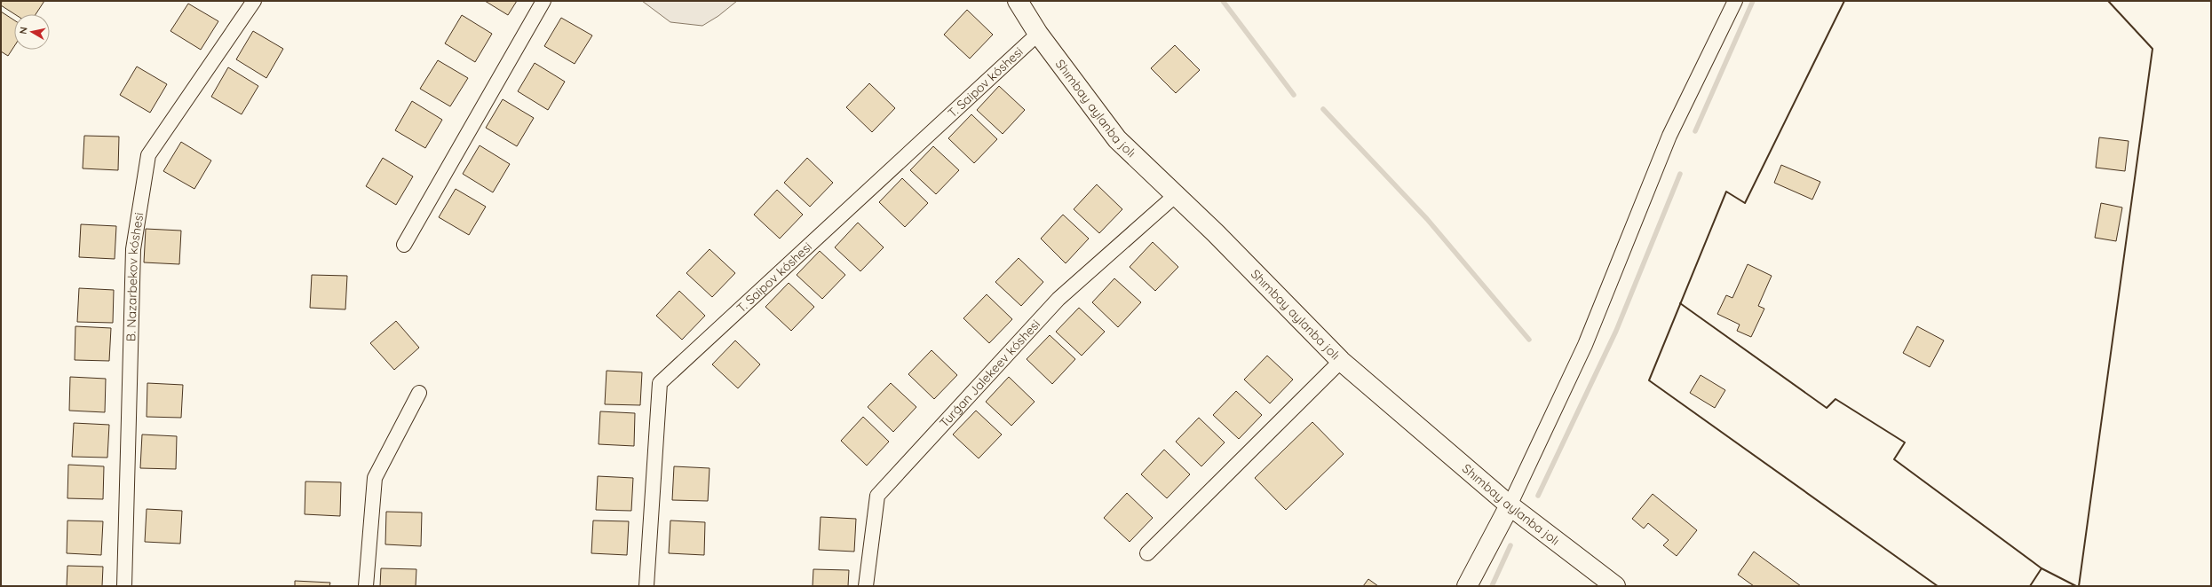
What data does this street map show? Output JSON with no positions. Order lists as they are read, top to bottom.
{
  "streets": {
    "main road": ["Shımbay aylanba jolı"],
    "street": ["T. Saipov kóshesi", "B. Nazarbekov kóshesi", "Turǵan Jalekeev kóshesi"]
  },
  "crossings": [
    ["T. Saipov kóshesi", "Shımbay aylanba jolı"],
    ["Shımbay aylanba jolı", "Turǵan Jalekeev kóshesi"]
  ],
  "north": "left"
}
